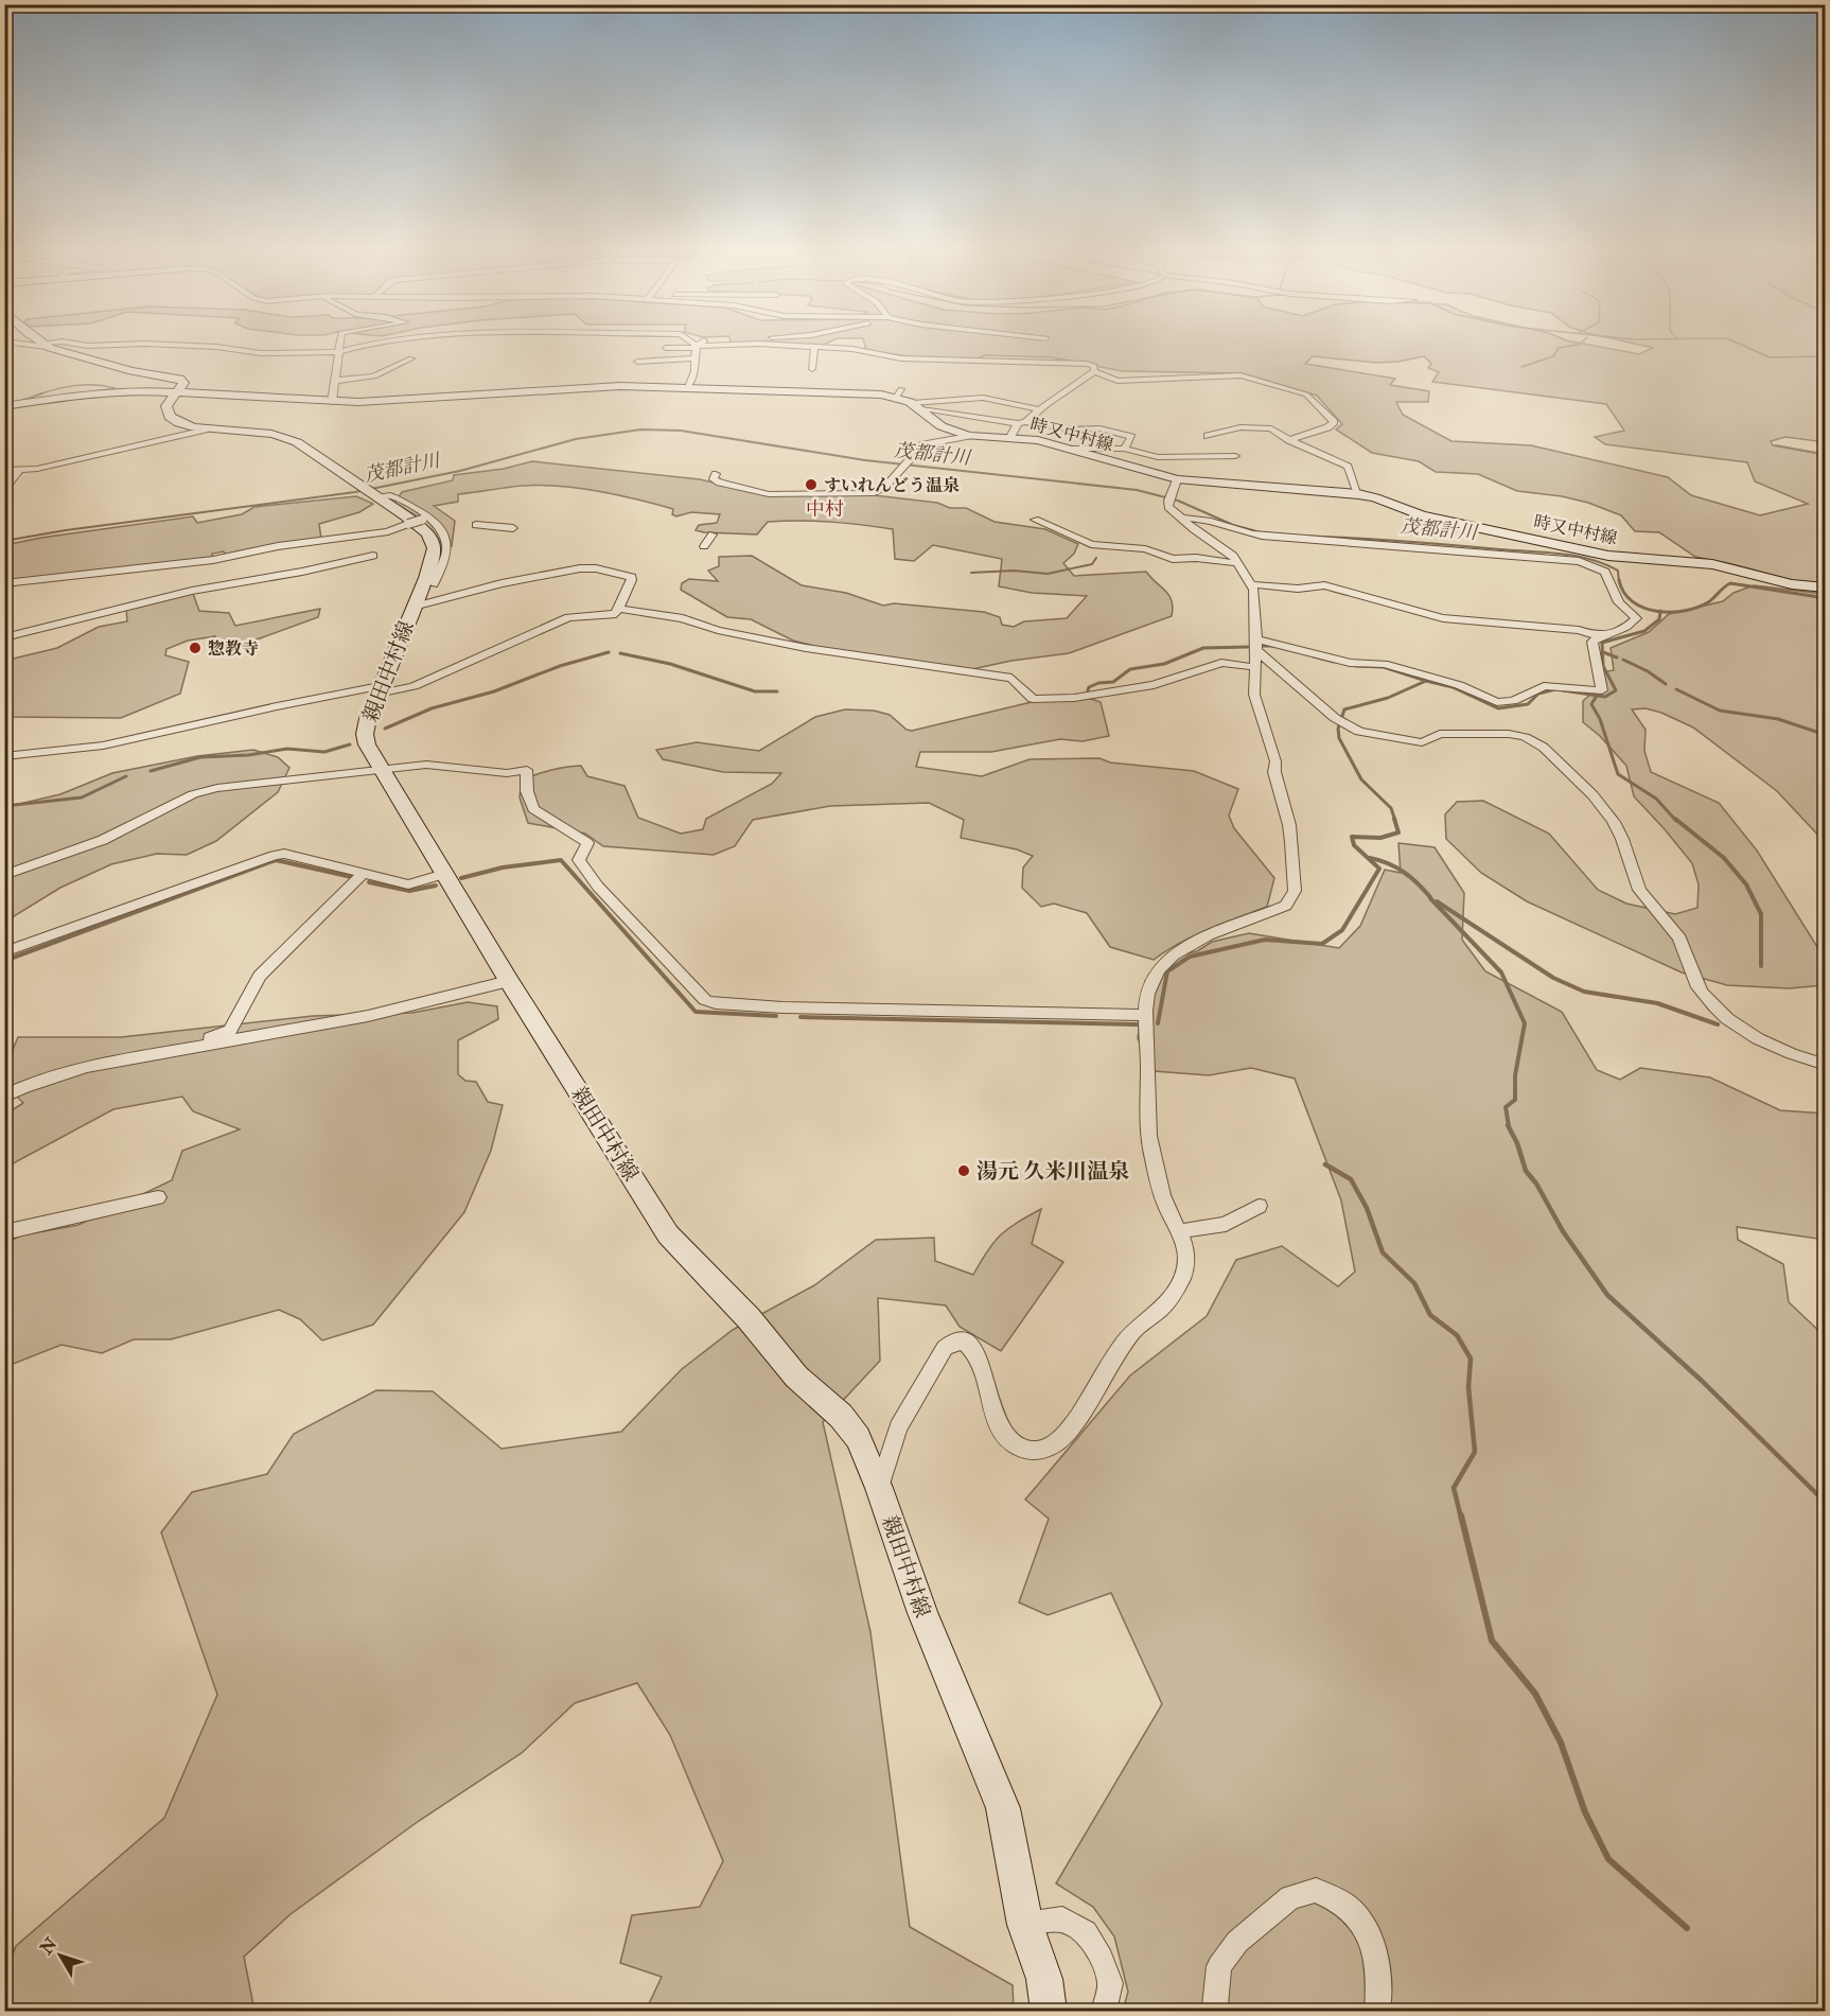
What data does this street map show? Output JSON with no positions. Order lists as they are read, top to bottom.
{
  "streets": {
    "main road": ["時又中村線", "親田中村線"]
  },
  "crossings": [
    ["時又中村線", "親田中村線"]
  ],
  "districts": ["中村"],
  "water": ["茂都計川"],
  "places": ["すいれんどう温泉", "惣教寺", "湯元 久米川温泉"],
  "north": "top left"
}
